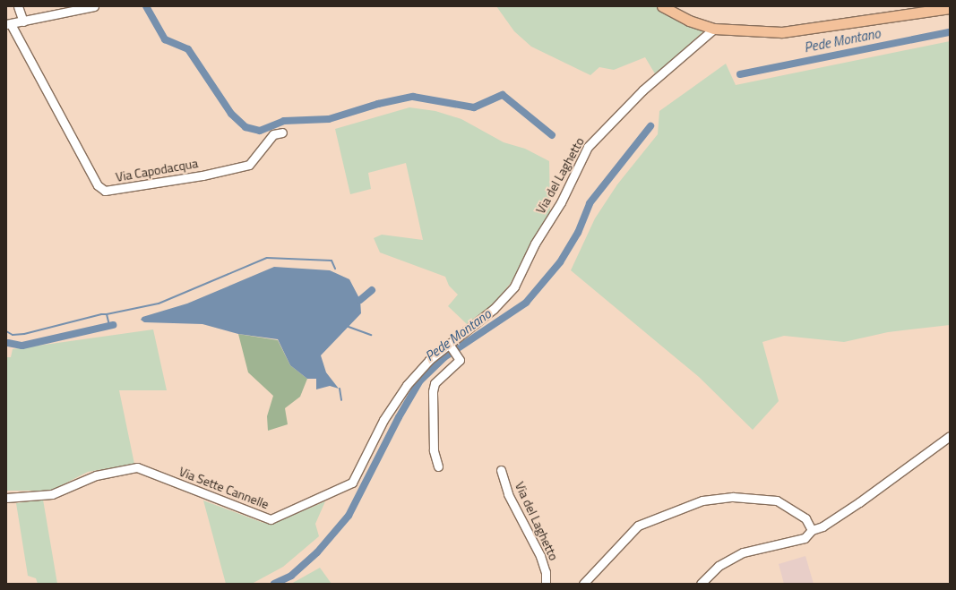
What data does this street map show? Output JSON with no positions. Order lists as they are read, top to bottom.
{
  "streets": {
    "street": ["Via Capodacqua", "Via del Laghetto", "Via Sette Cannelle"]
  },
  "crossings": [
    ["Via del Laghetto", "Via Sette Cannelle"]
  ],
  "water": ["Pede Montano"]
}
